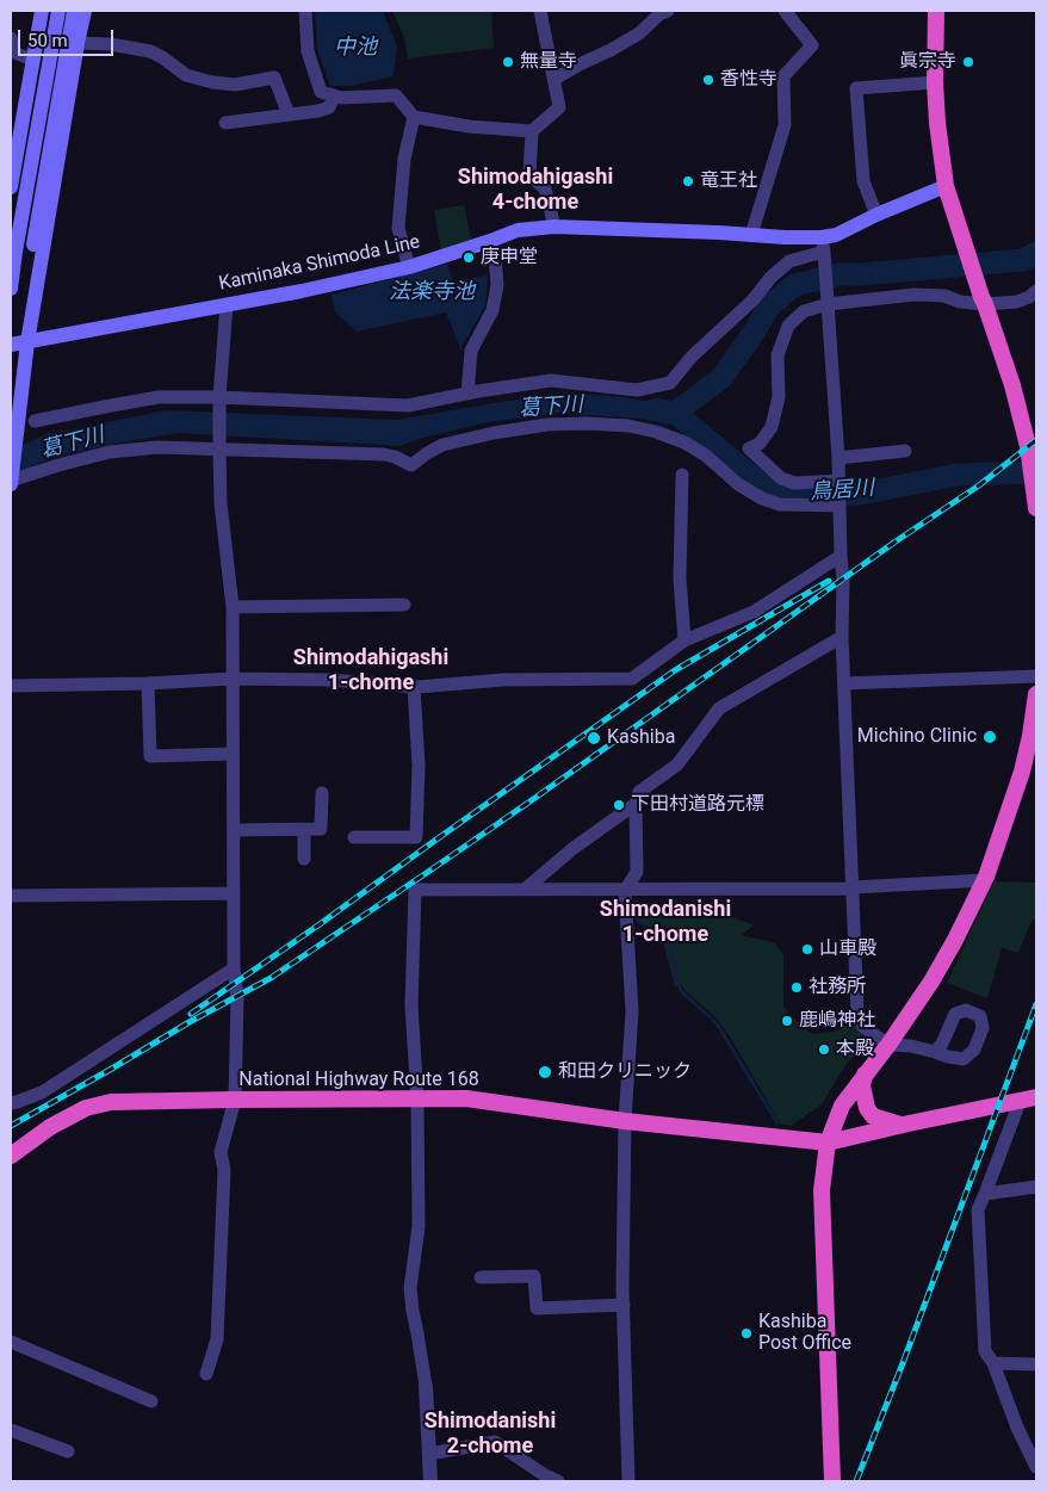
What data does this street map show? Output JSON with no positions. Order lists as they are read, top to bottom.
{
  "streets": {
    "highway": ["National Highway Route 168"],
    "main road": ["Kaminaka Shimoda Line"]
  },
  "districts": [
    "Shimodahigashi 4-chome",
    "Shimodahigashi 1-chome",
    "Shimodanishi 1-chome",
    "Shimodanishi 2-chome"
  ],
  "water": [
    "中池",
    "法楽寺池",
    "葛下川",
    "鳥居川"
  ],
  "places": [
    "無量寺",
    "眞宗寺",
    "香性寺",
    "竜王社",
    "庚申堂",
    "Michino Clinic",
    "Kashiba",
    "下田村道路元標",
    "山車殿",
    "社務所",
    "鹿嶋神社",
    "本殿",
    "和田クリニック",
    "Kashiba Post Office"
  ],
  "scale_bar": "50 m"
}
